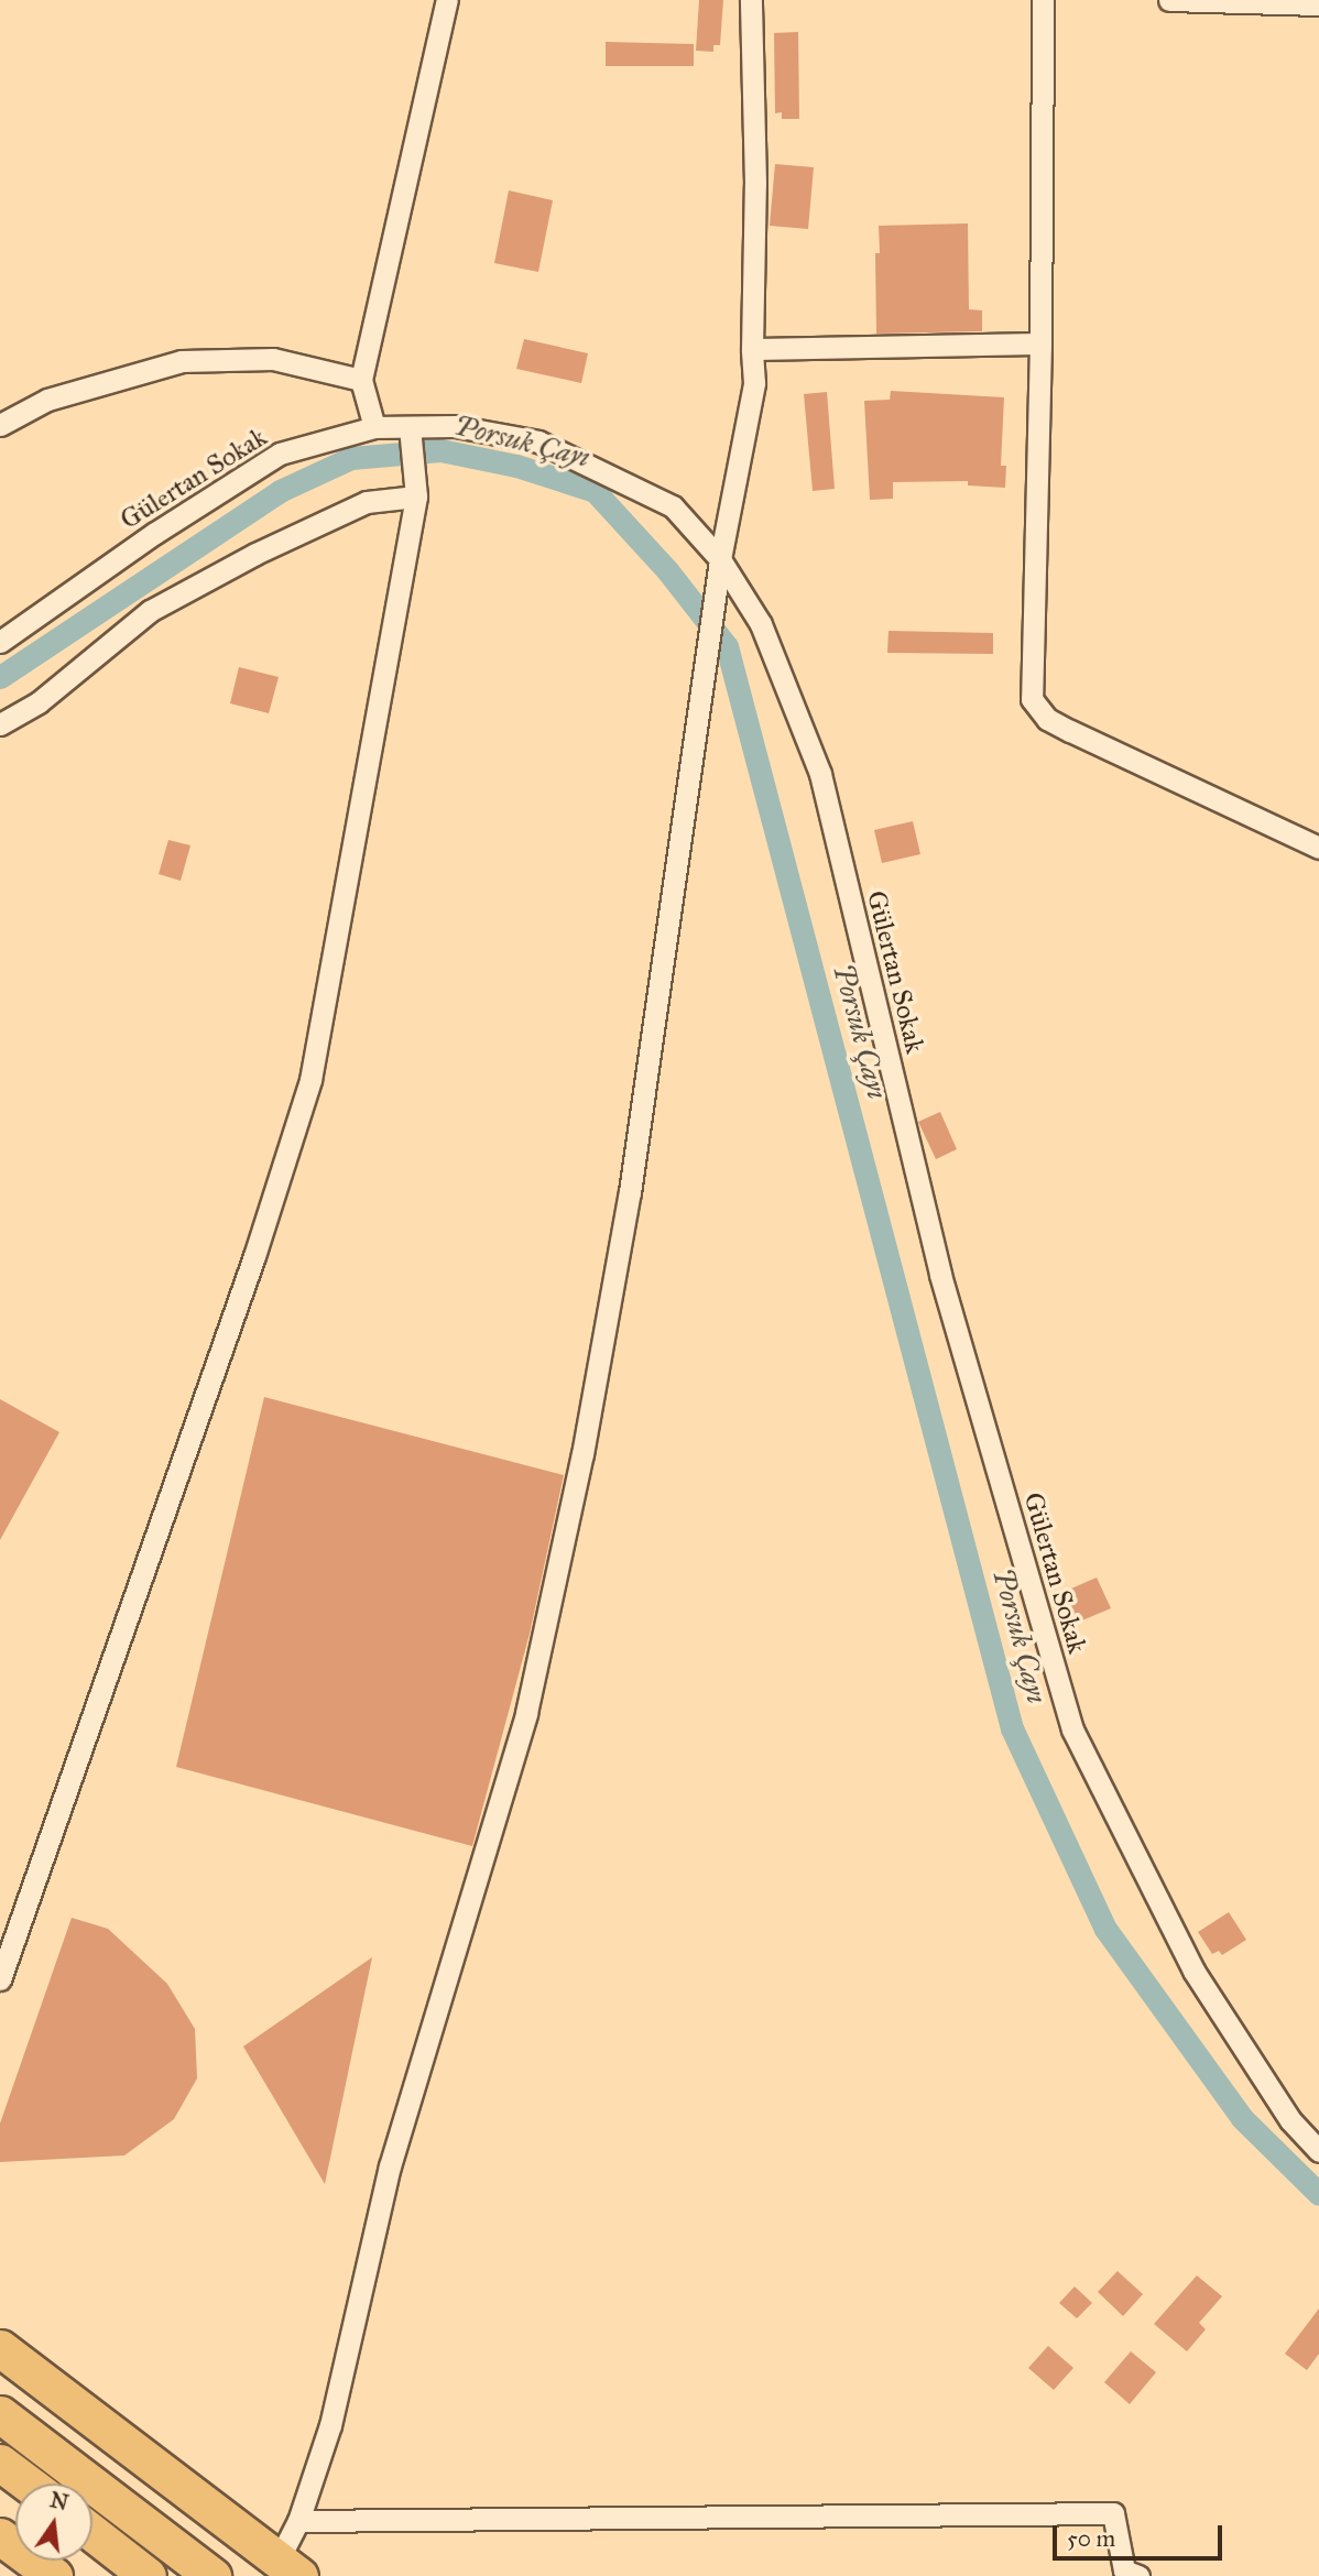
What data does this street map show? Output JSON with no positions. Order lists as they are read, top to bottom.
{
  "streets": {
    "street": ["Gülertan Sokak"]
  },
  "water": ["Porsuk Çayı"],
  "scale_bar": "50 m",
  "north": "top"
}
